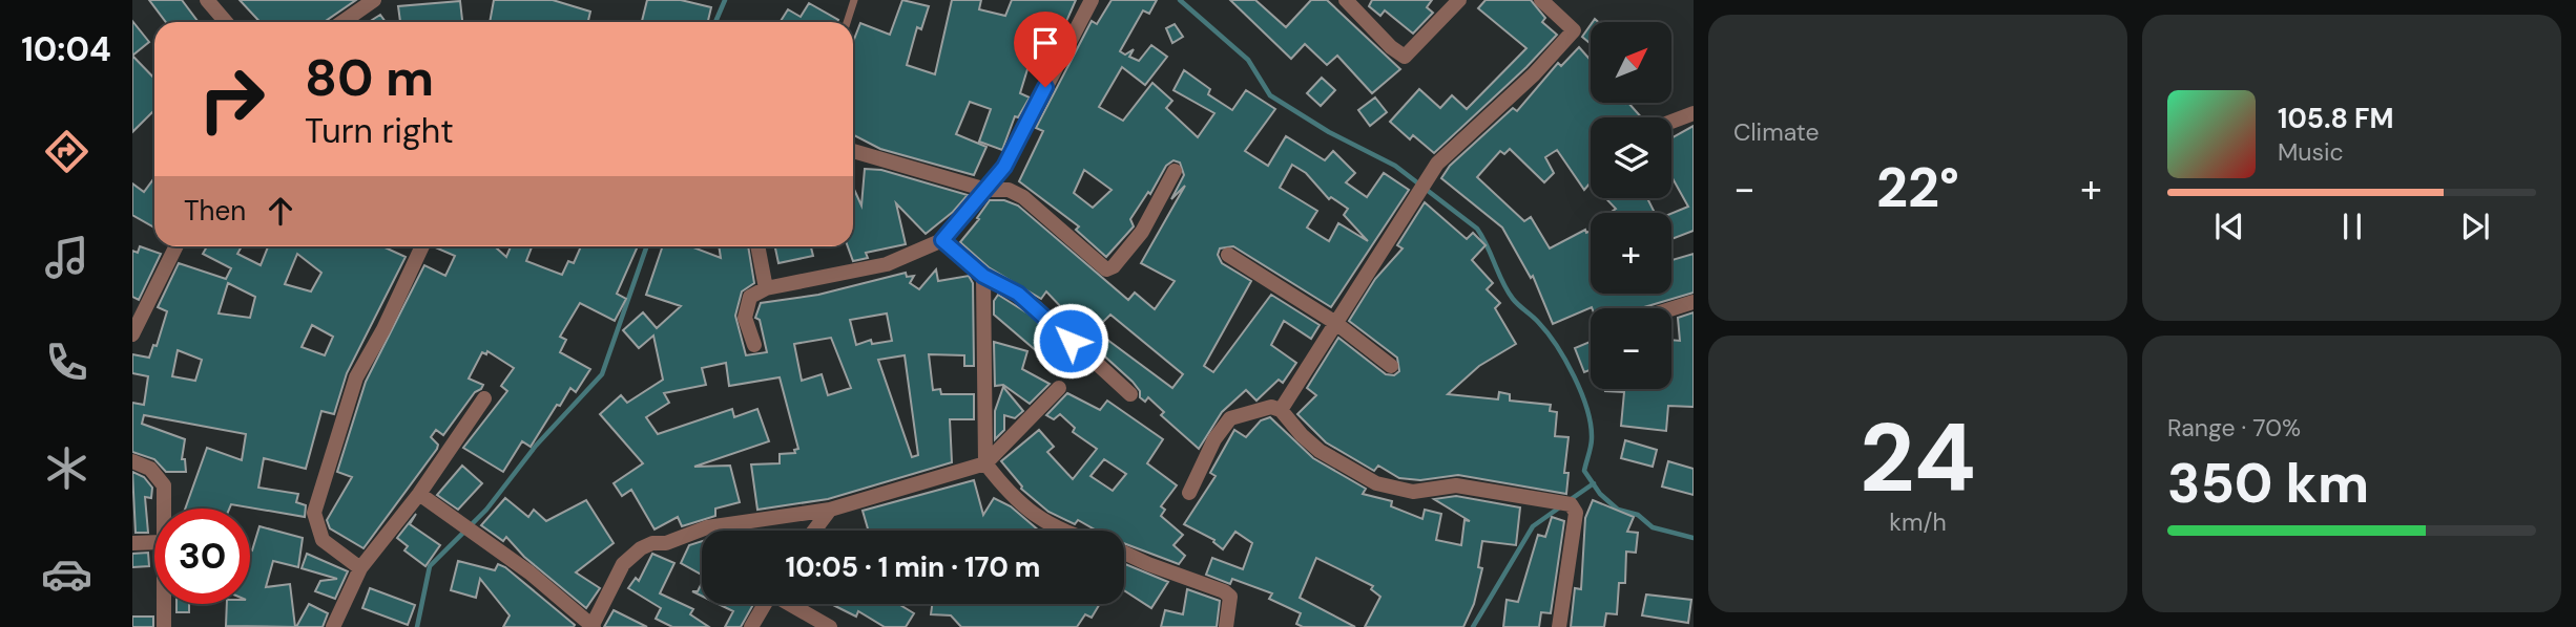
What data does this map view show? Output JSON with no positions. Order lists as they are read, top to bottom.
{
  "north": "top right",
  "page": {
    "tabs": "10:04",
    "tile": [
      "Climate",
      ["24", "km/h"],
      ["Range · 70%", "350 km"]
    ],
    "map_buttons": ["+", "−"],
    "turn": ["80 m", "Turn right"],
    "song": ["105.8 FM", "Music"],
    "heat": ["−", "22°", "+"],
    "then": "Then",
    "limit": "30",
    "trip": "10:05 · 1 min · 170 m"
  }
}
